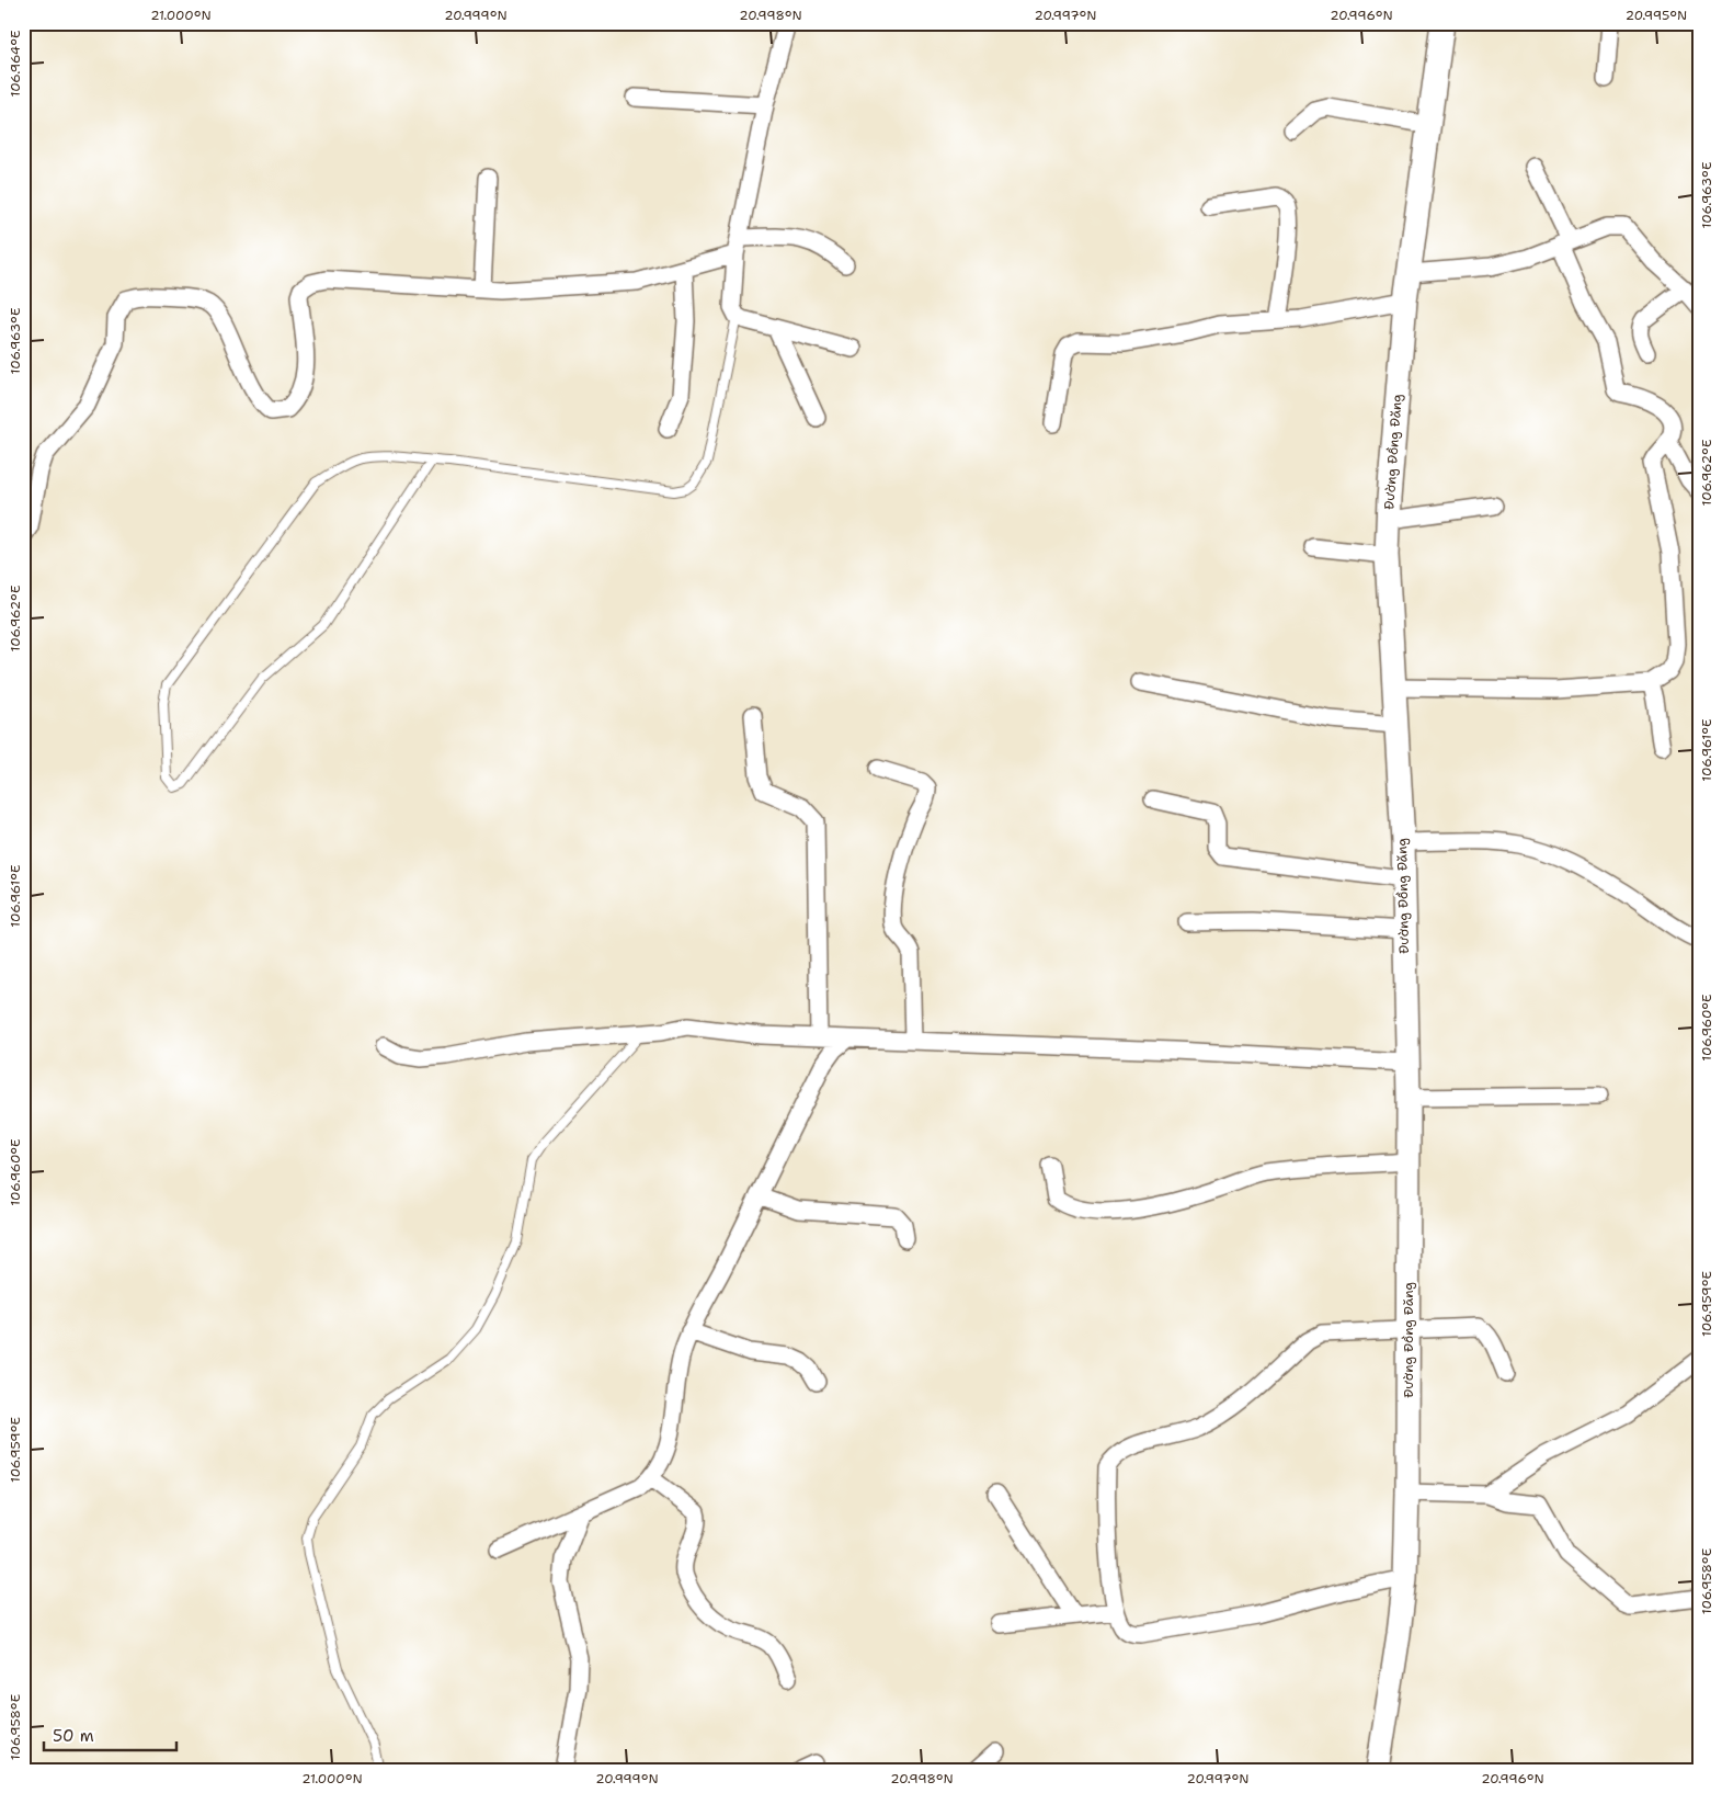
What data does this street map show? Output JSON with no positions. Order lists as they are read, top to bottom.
{
  "streets": {
    "main road": ["Đường Đồng Đăng"]
  },
  "scale_bar": "50 m",
  "coordinates": [
    "21.000°N",
    "20.999°N",
    "20.998°N",
    "20.997°N",
    "20.996°N",
    "20.995°N",
    "106.964°E",
    "106.963°E",
    "106.962°E",
    "106.961°E",
    "106.960°E",
    "106.959°E",
    "106.958°E"
  ]
}
